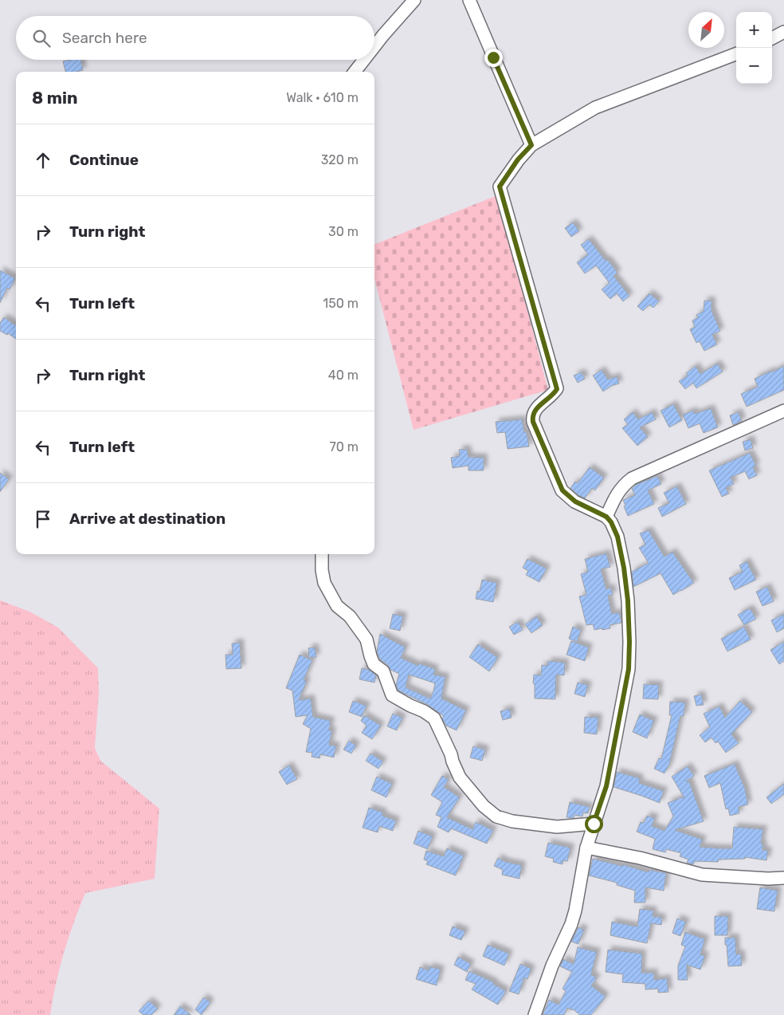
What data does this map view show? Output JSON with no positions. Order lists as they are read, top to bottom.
{
  "north": "top right",
  "page": {
    "map_buttons": ["+", "−"],
    "search": "Search here",
    "heading": ["8 min", "Walk · 610 m"],
    "list": [
      ["Continue", "320 m"],
      ["Turn right", "30 m"],
      ["Turn left", "150 m"],
      ["Turn right", "40 m"],
      ["Turn left", "70 m"],
      "Arrive at destination"
    ]
  }
}
